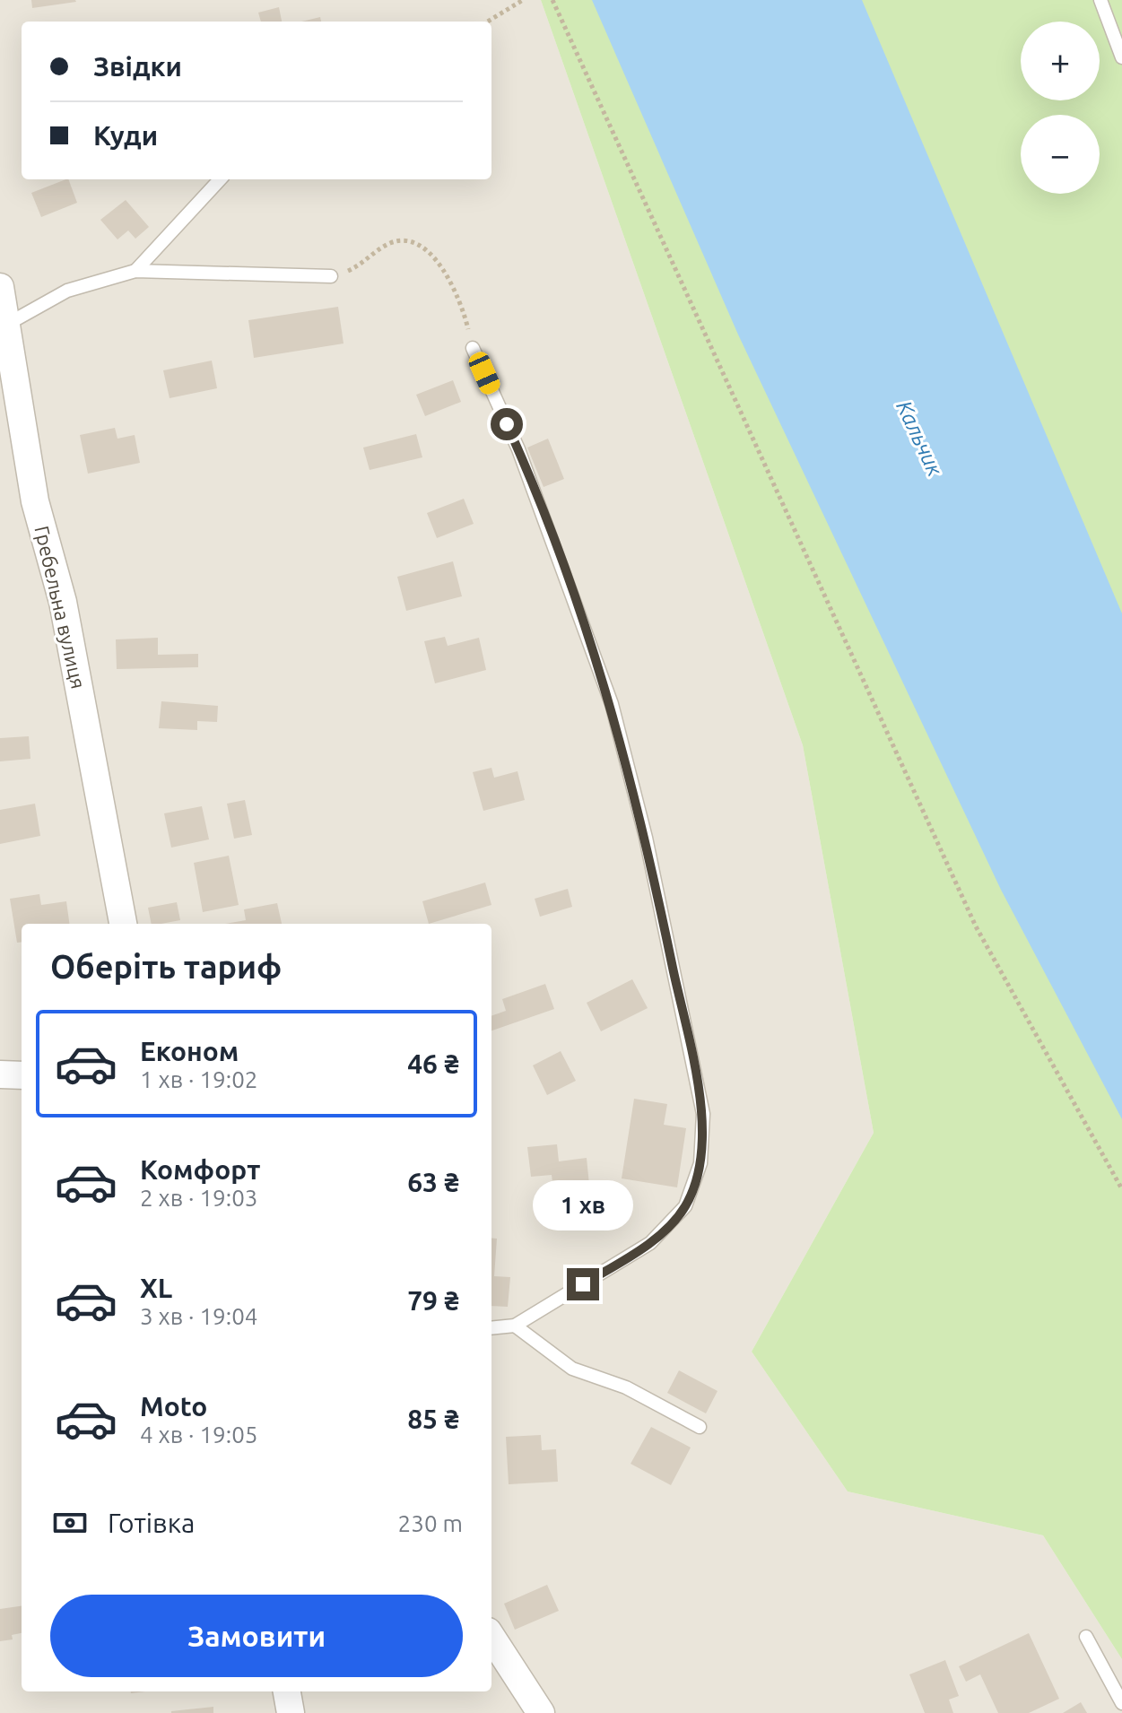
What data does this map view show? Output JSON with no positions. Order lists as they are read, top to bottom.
{
  "streets": {
    "street": ["Гребельна вулиця"]
  },
  "water": ["Кальчик"],
  "page": {
    "map_buttons": ["+", "−"],
    "banner": ["Звідки", "Куди"],
    "heading": "Оберіть тариф",
    "list": [
      {
        "name": "Економ",
        "note": "1 хв · 19:02",
        "value": "46 ₴"
      },
      {
        "name": "Комфорт",
        "note": "2 хв · 19:03",
        "value": "63 ₴"
      },
      {
        "name": "XL",
        "note": "3 хв · 19:04",
        "value": "79 ₴"
      },
      {
        "name": "Moto",
        "note": "4 хв · 19:05",
        "value": "85 ₴"
      }
    ],
    "bubble": "1 хв",
    "pay": ["Готівка", "230 m"],
    "buttons": "Замовити"
  }
}
